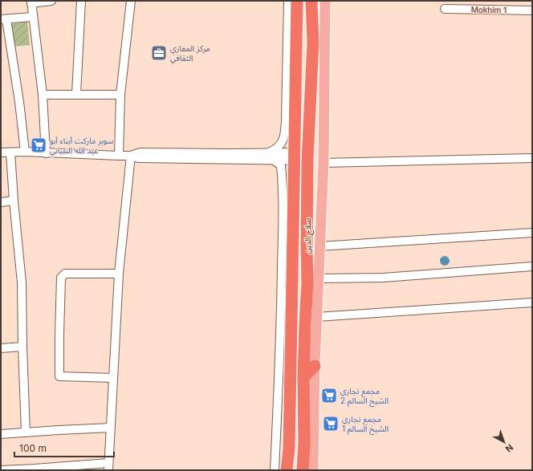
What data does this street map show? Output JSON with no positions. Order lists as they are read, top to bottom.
{
  "streets": {
    "highway": ["صلاح الدين"],
    "street": ["Mokhim 1"]
  },
  "places": {
    "office": ["مركز المغازي الثقافي"],
    "supermarket": ["سوبر ماركت أبناء أبو عبد الله التلباني", "مجمع تجاري الشيخ السالم 2", "مجمع تجاري الشيخ السالم 1"]
  },
  "scale_bar": "100 m",
  "north": "bottom right"
}
